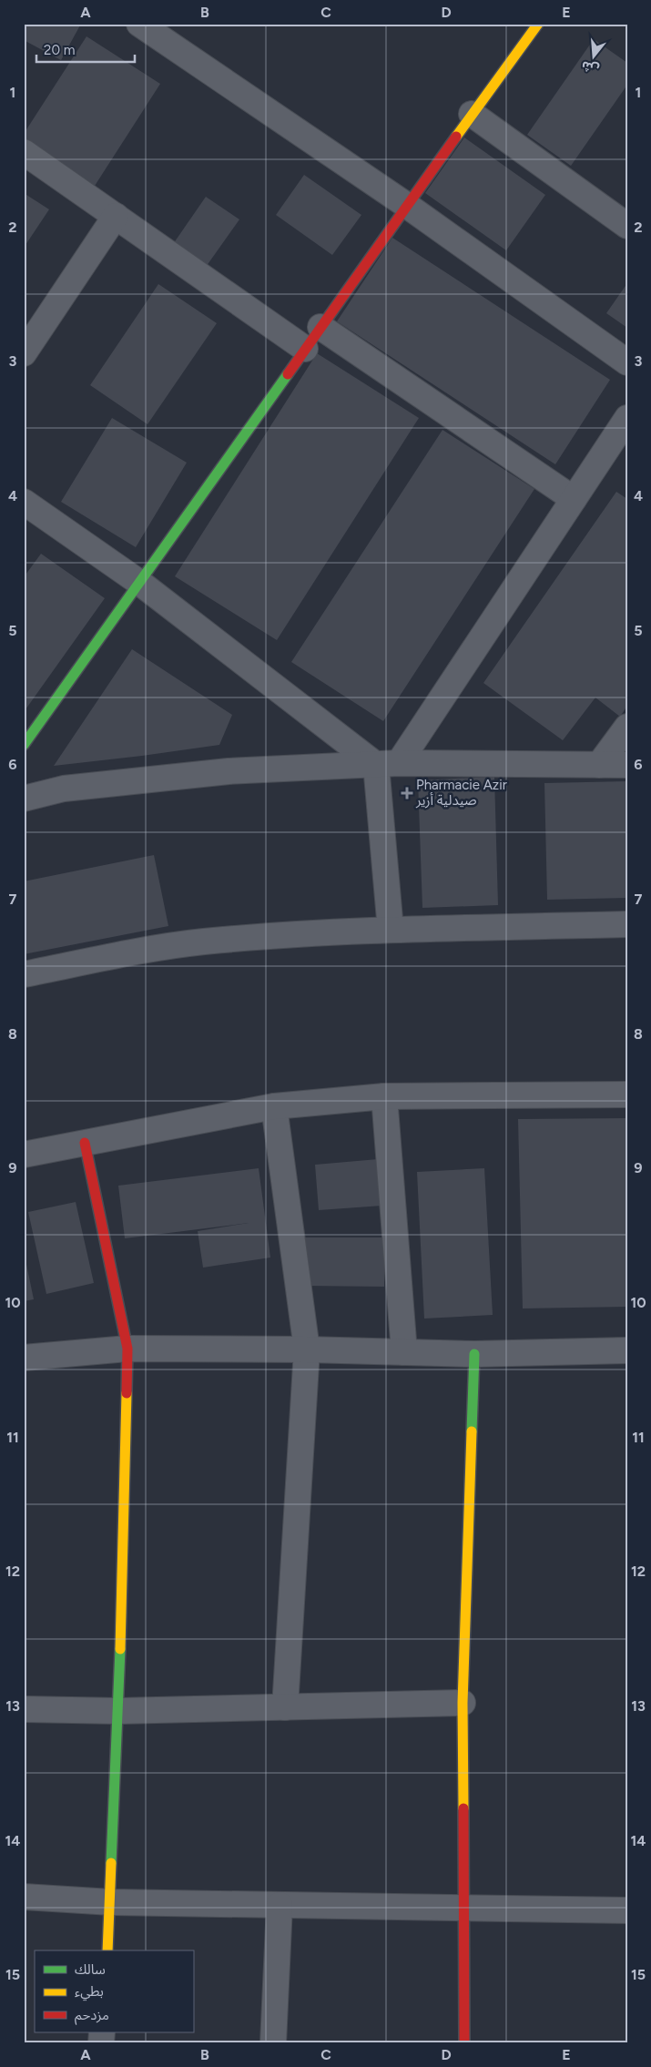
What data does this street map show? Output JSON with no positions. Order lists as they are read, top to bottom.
{
  "places": {
    "health": ["Pharmacie Azir صيدلية أزير"]
  },
  "legend": ["سالك", "بطيء", "مزدحم"],
  "scale_bar": "20 m",
  "north": "bottom",
  "grid": {
    "columns": [
      "A",
      "B",
      "C",
      "D",
      "E"
    ],
    "rows": [
      "1",
      "2",
      "3",
      "4",
      "5",
      "6",
      "7",
      "8",
      "9",
      "10",
      "11",
      "12",
      "13",
      "14",
      "15"
    ]
  }
}
